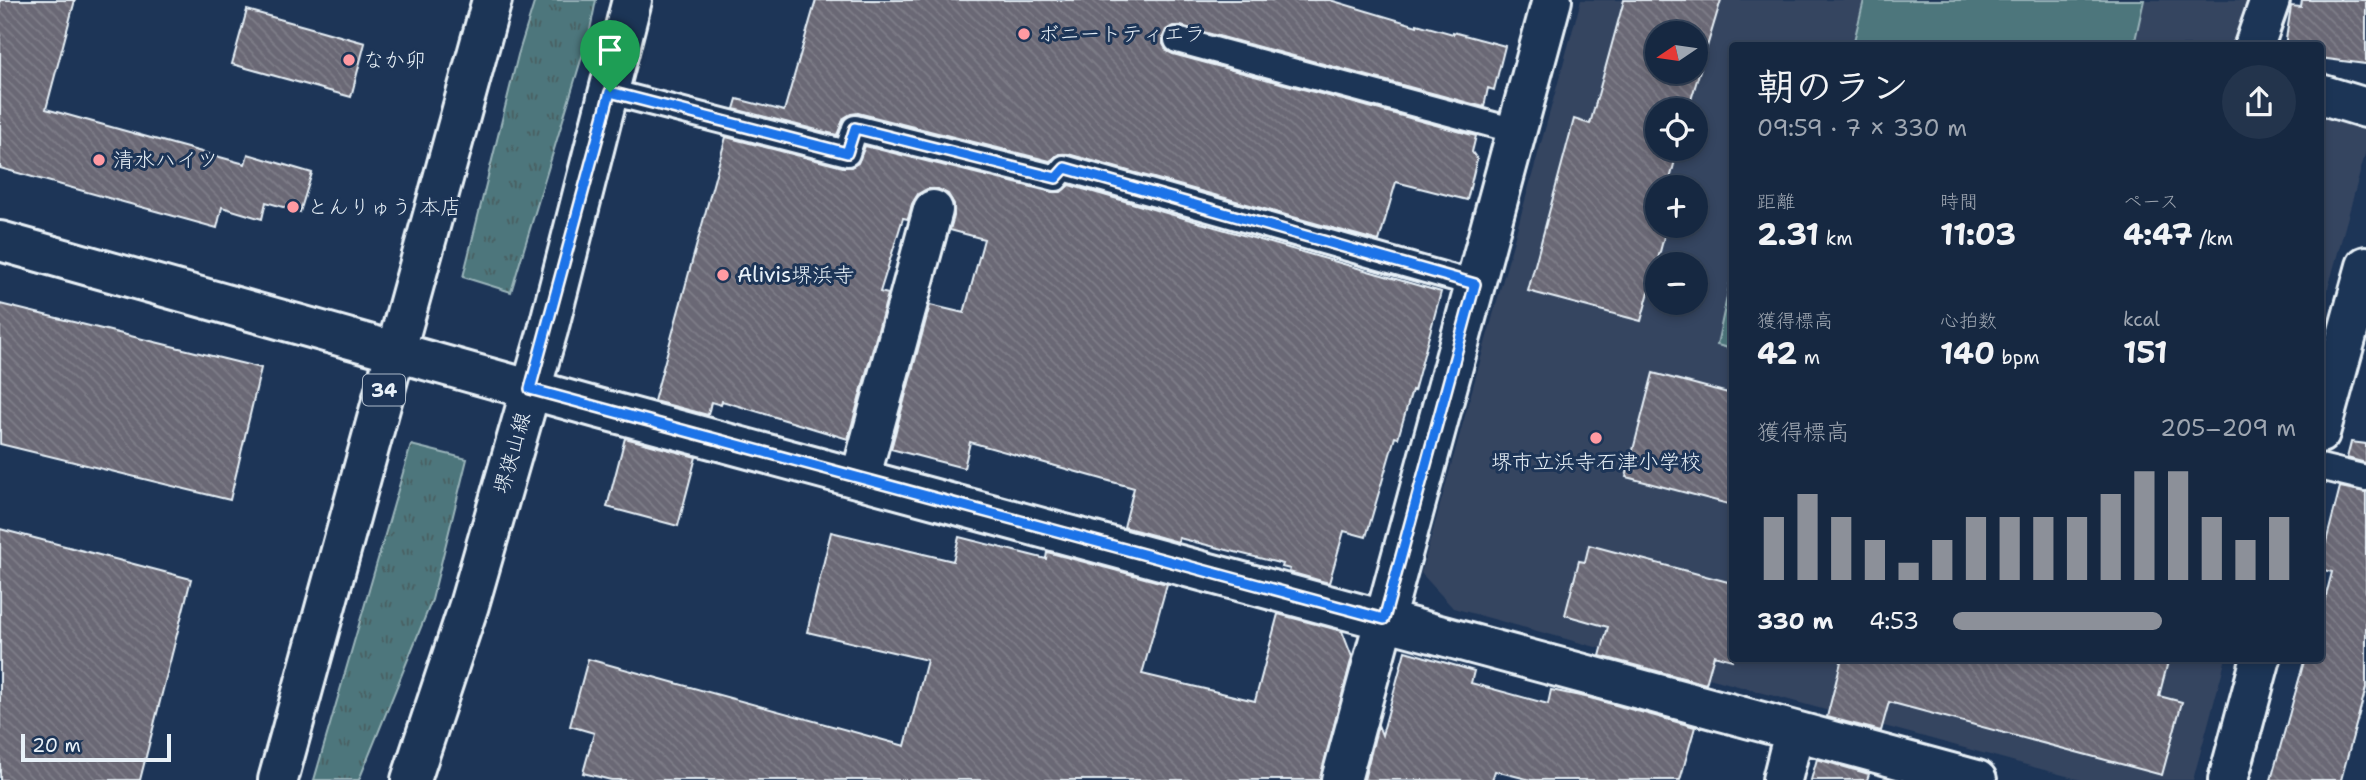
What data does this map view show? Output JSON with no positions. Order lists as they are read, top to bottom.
{
  "streets": {
    "street": ["34", "堺狭山線"]
  },
  "places": [
    "ボニートティエラ",
    "なか卯",
    "清水ハイツ",
    "とんりゅう 本店",
    "Alivis堺浜寺",
    "堺市立浜寺石津小学校"
  ],
  "scale_bar": "20 m",
  "north": "left",
  "page": {
    "map_buttons": ["+", "−"],
    "heading": ["朝のラン", "09:59 · 7 × 330 m"],
    "stats": [
      ["距離", "2.31 km"],
      ["時間", "11:03"],
      ["ペース", "4:47 /km"],
      ["獲得標高", "42 m"],
      ["心拍数", "140 bpm"],
      ["kcal", "151"]
    ],
    "chart": ["獲得標高", "205–209 m"],
    "list": [
      {
        "name": "330 m",
        "note": "4:53"
      }
    ],
    "scale": "20 m"
  }
}
